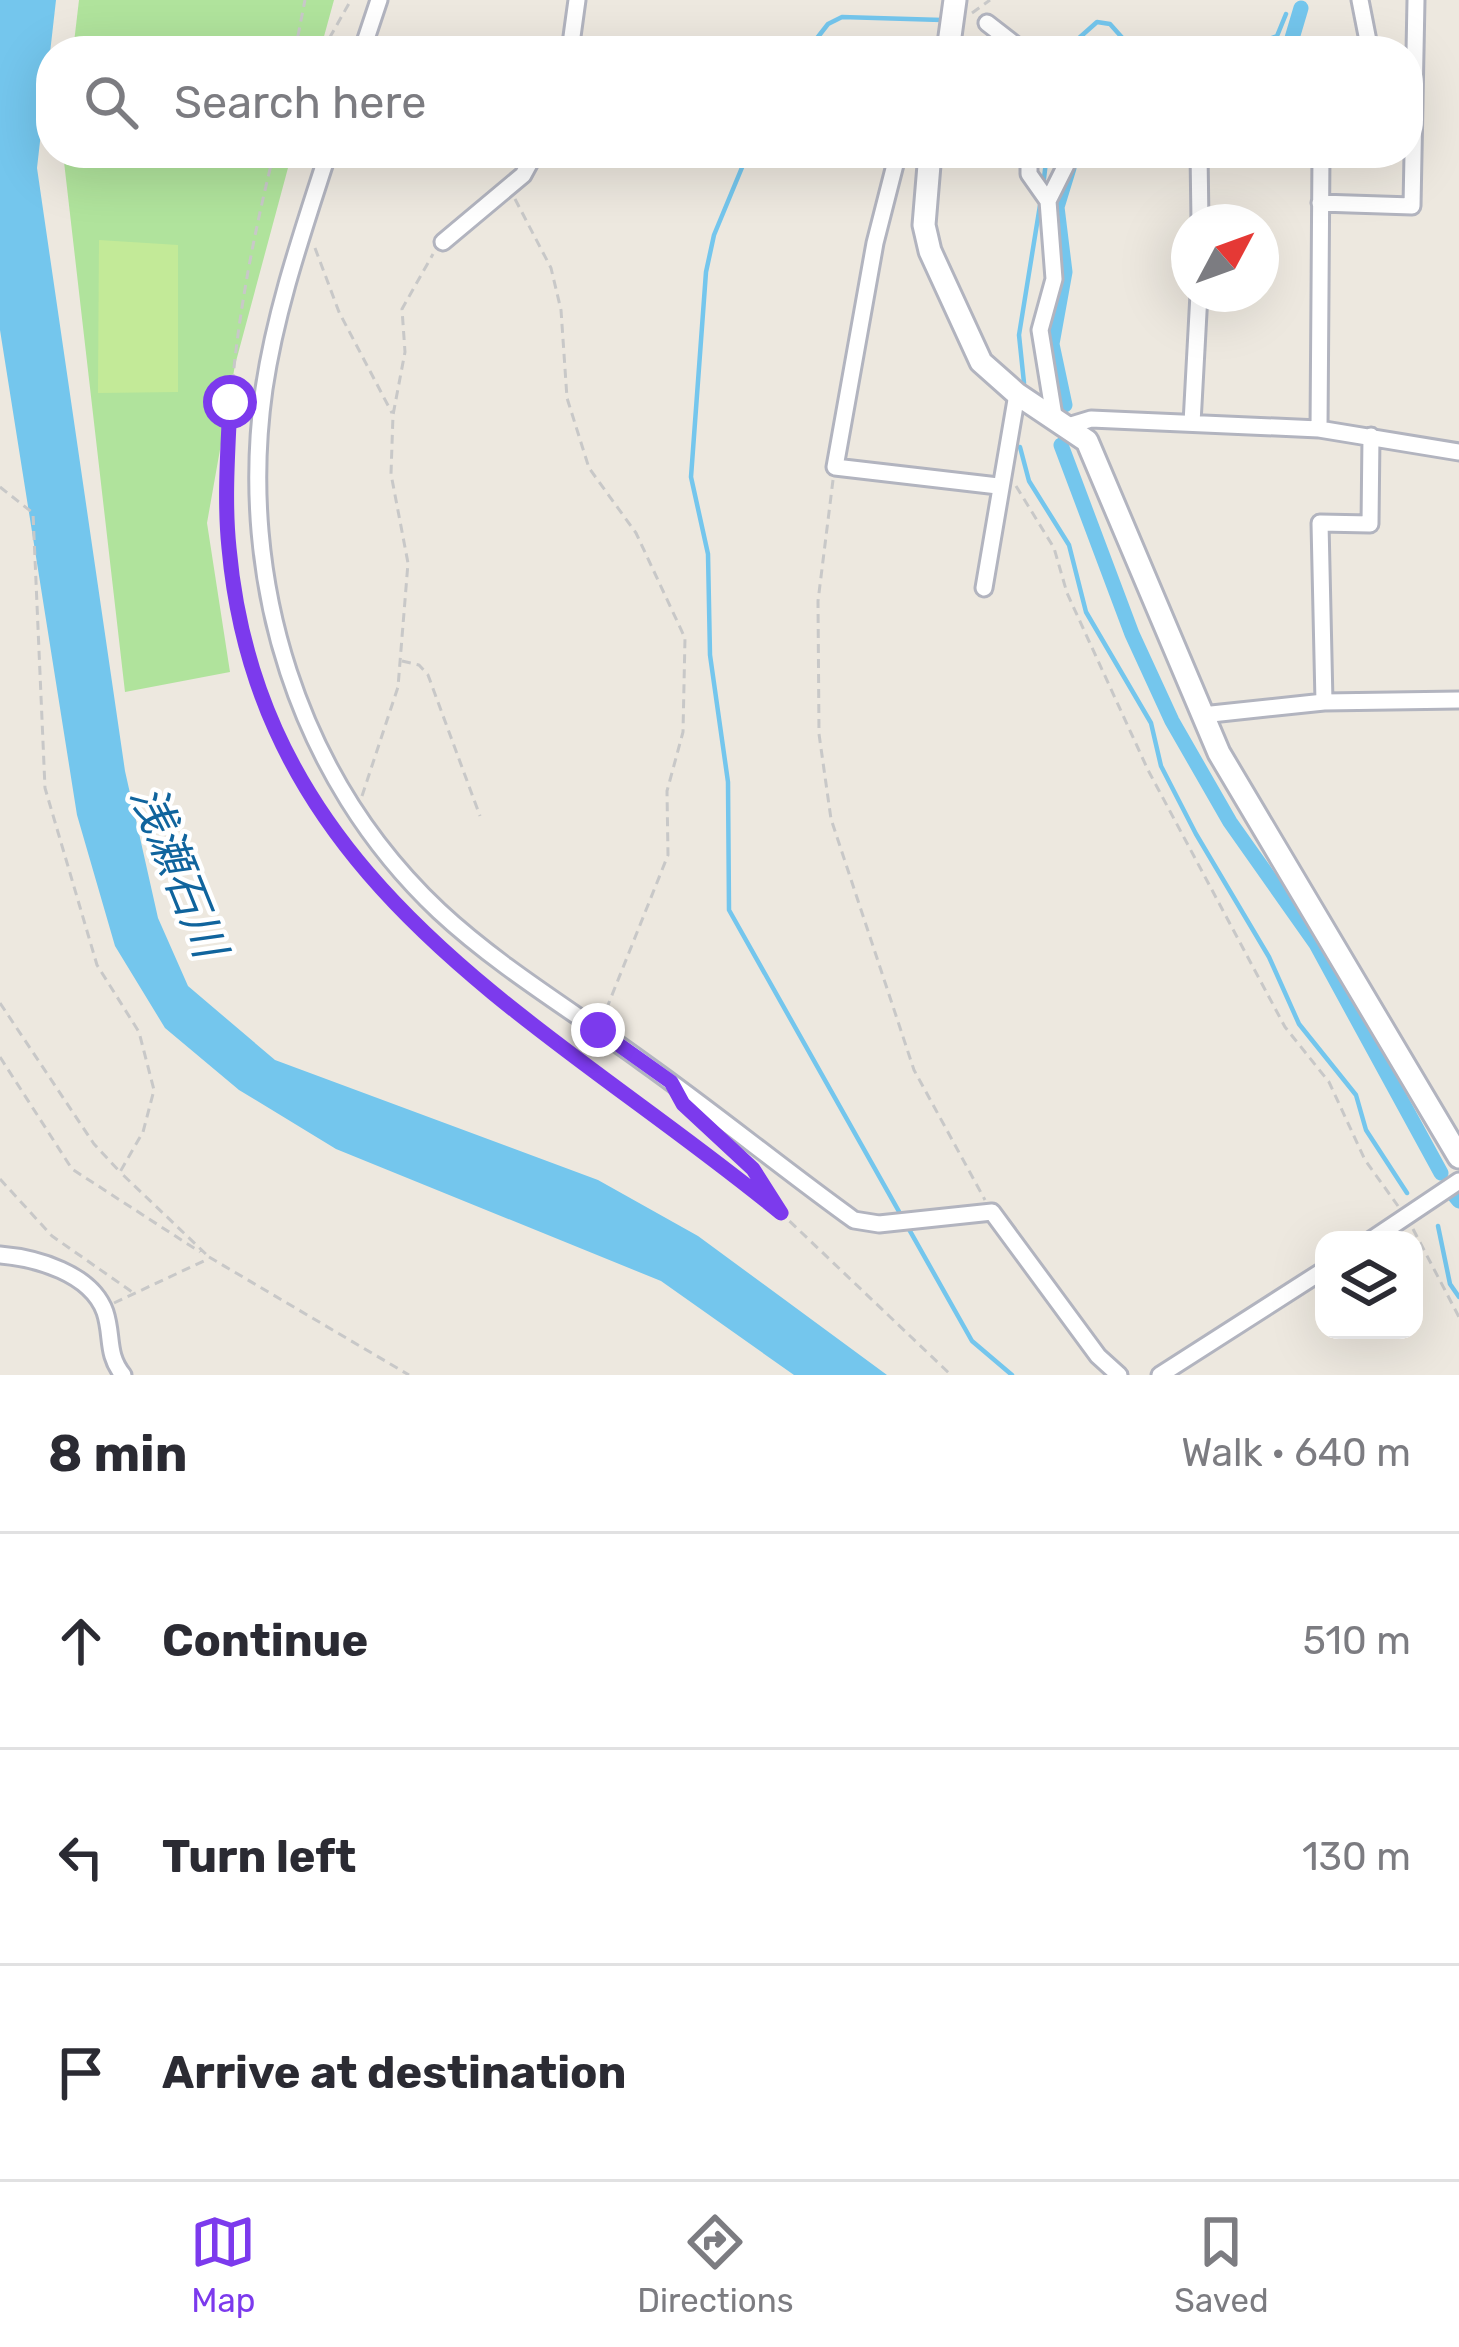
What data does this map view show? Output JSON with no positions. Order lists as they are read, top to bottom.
{
  "water": ["浅瀬石川"],
  "north": "top right",
  "page": {
    "search": "Search here",
    "heading": ["8 min", "Walk · 640 m"],
    "list": [
      ["Continue", "510 m"],
      ["Turn left", "130 m"],
      "Arrive at destination"
    ],
    "nav": ["Map", "Directions", "Saved"]
  }
}
